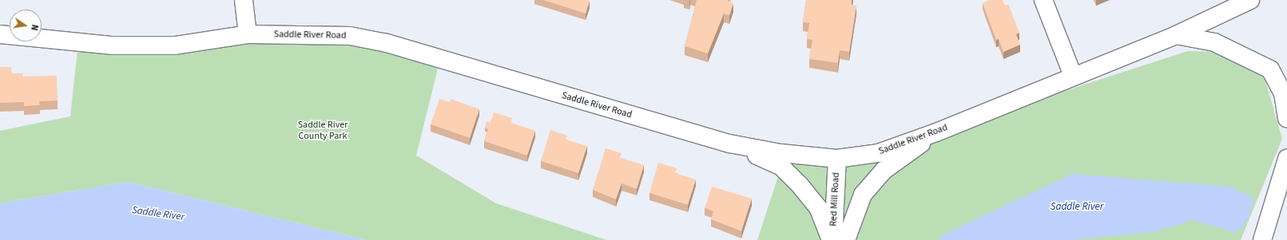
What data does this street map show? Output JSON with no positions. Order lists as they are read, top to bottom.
{
  "streets": {
    "main road": ["Saddle River Road", "Red Mill Road"]
  },
  "crossings": [
    ["Saddle River Road", "Red Mill Road"]
  ],
  "water": ["Saddle River"],
  "parks": ["Saddle River County Park"],
  "north": "right"
}
